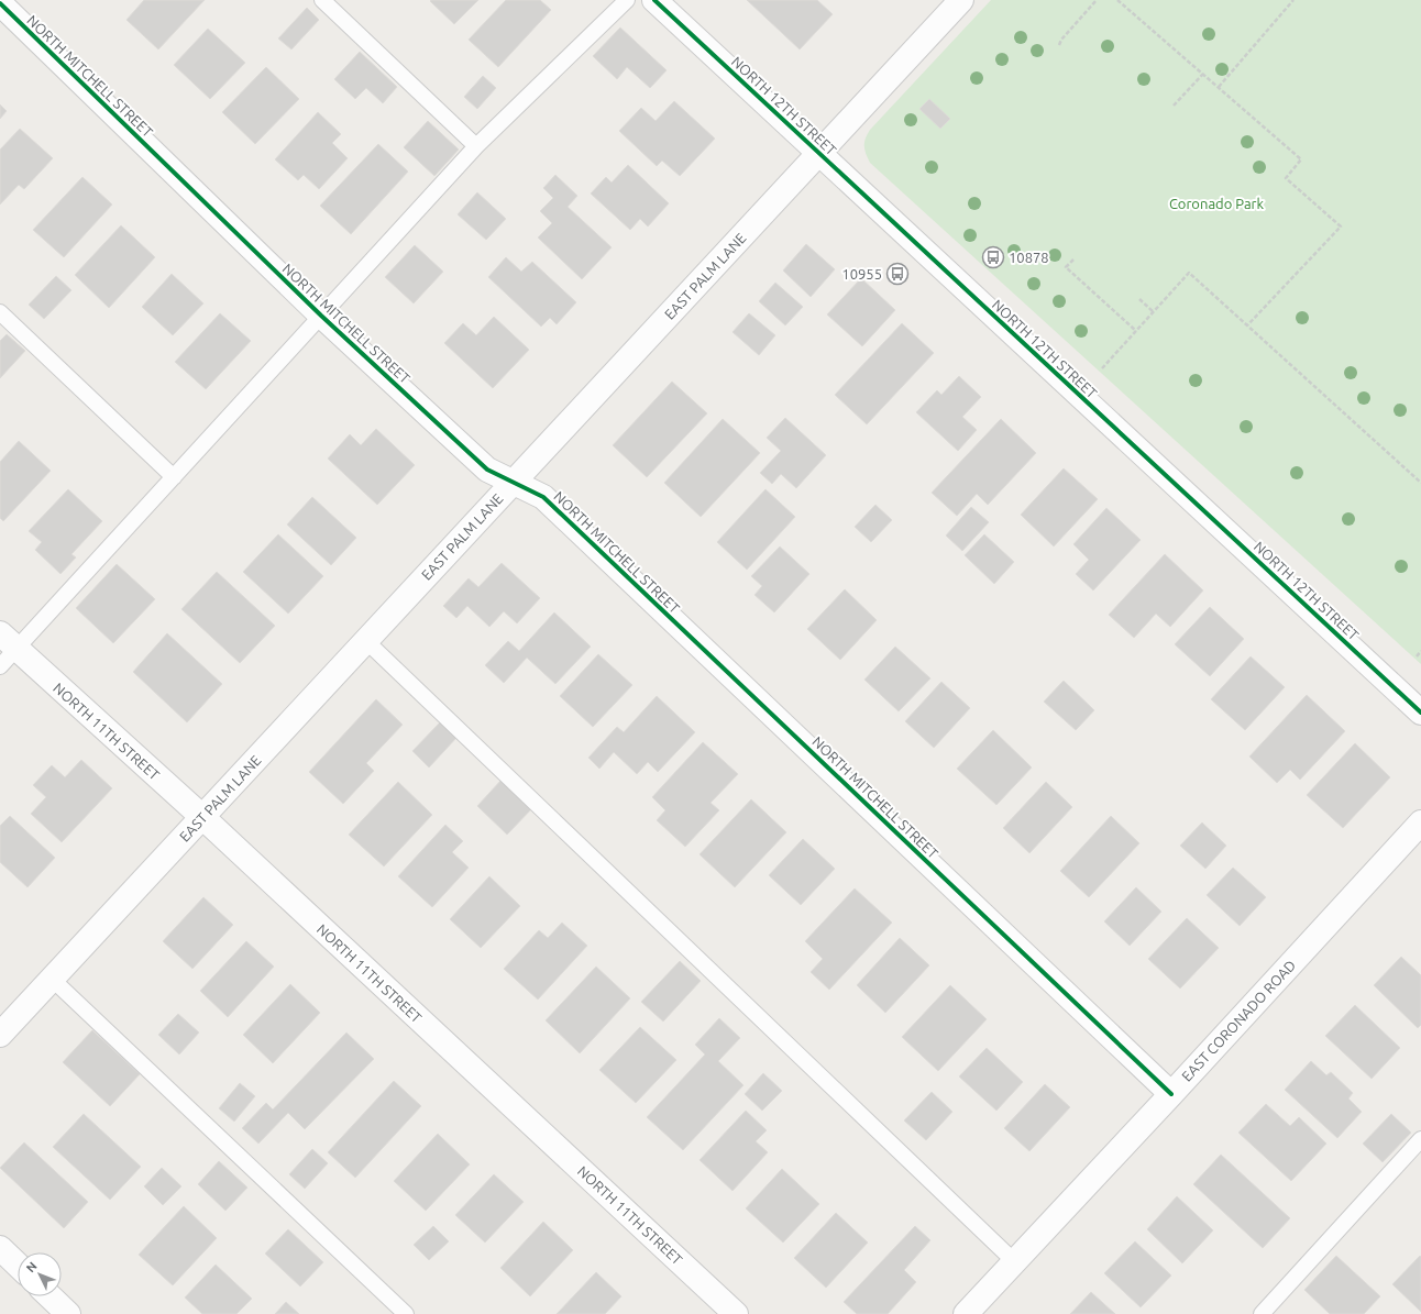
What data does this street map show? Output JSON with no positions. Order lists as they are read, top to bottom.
{
  "streets": {
    "street": [
      "NORTH MITCHELL STREET",
      "NORTH 12TH STREET",
      "EAST PALM LANE",
      "NORTH 11TH STREET",
      "EAST CORONADO ROAD"
    ]
  },
  "crossings": [
    ["NORTH MITCHELL STREET", "EAST PALM LANE"],
    ["NORTH MITCHELL STREET", "EAST CORONADO ROAD"],
    ["NORTH 12TH STREET", "EAST PALM LANE"],
    ["EAST PALM LANE", "NORTH 11TH STREET"]
  ],
  "parks": ["Coronado Park"],
  "places": {
    "bus stop": ["10878", "10955"]
  },
  "north": "top left"
}
